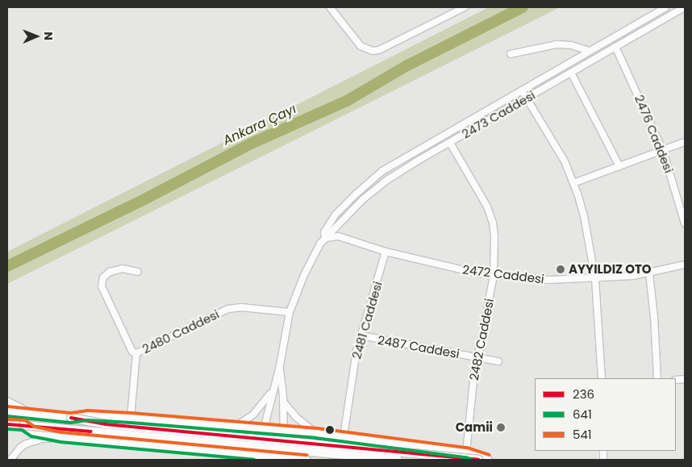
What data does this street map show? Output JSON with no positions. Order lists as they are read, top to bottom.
{
  "streets": {
    "street": [
      "2473 Caddesi",
      "2476 Caddesi",
      "2472 Caddesi",
      "2481 Caddesi",
      "2480 Caddesi",
      "2482 Caddesi",
      "2487 Caddesi"
    ]
  },
  "crossings": [
    ["2473 Caddesi", "2476 Caddesi"],
    ["2473 Caddesi", "2472 Caddesi"],
    ["2473 Caddesi", "2480 Caddesi"],
    ["2473 Caddesi", "2482 Caddesi"],
    ["2472 Caddesi", "2481 Caddesi"],
    ["2472 Caddesi", "2482 Caddesi"],
    ["2481 Caddesi", "2487 Caddesi"],
    ["2482 Caddesi", "2487 Caddesi"]
  ],
  "water": ["Ankara Çayı"],
  "places": ["AYYILDIZ OTO", "Camii"],
  "lines": ["transit line 541", "transit line 641", "transit line 236"],
  "legend": ["236", "641", "541"],
  "north": "right"
}
